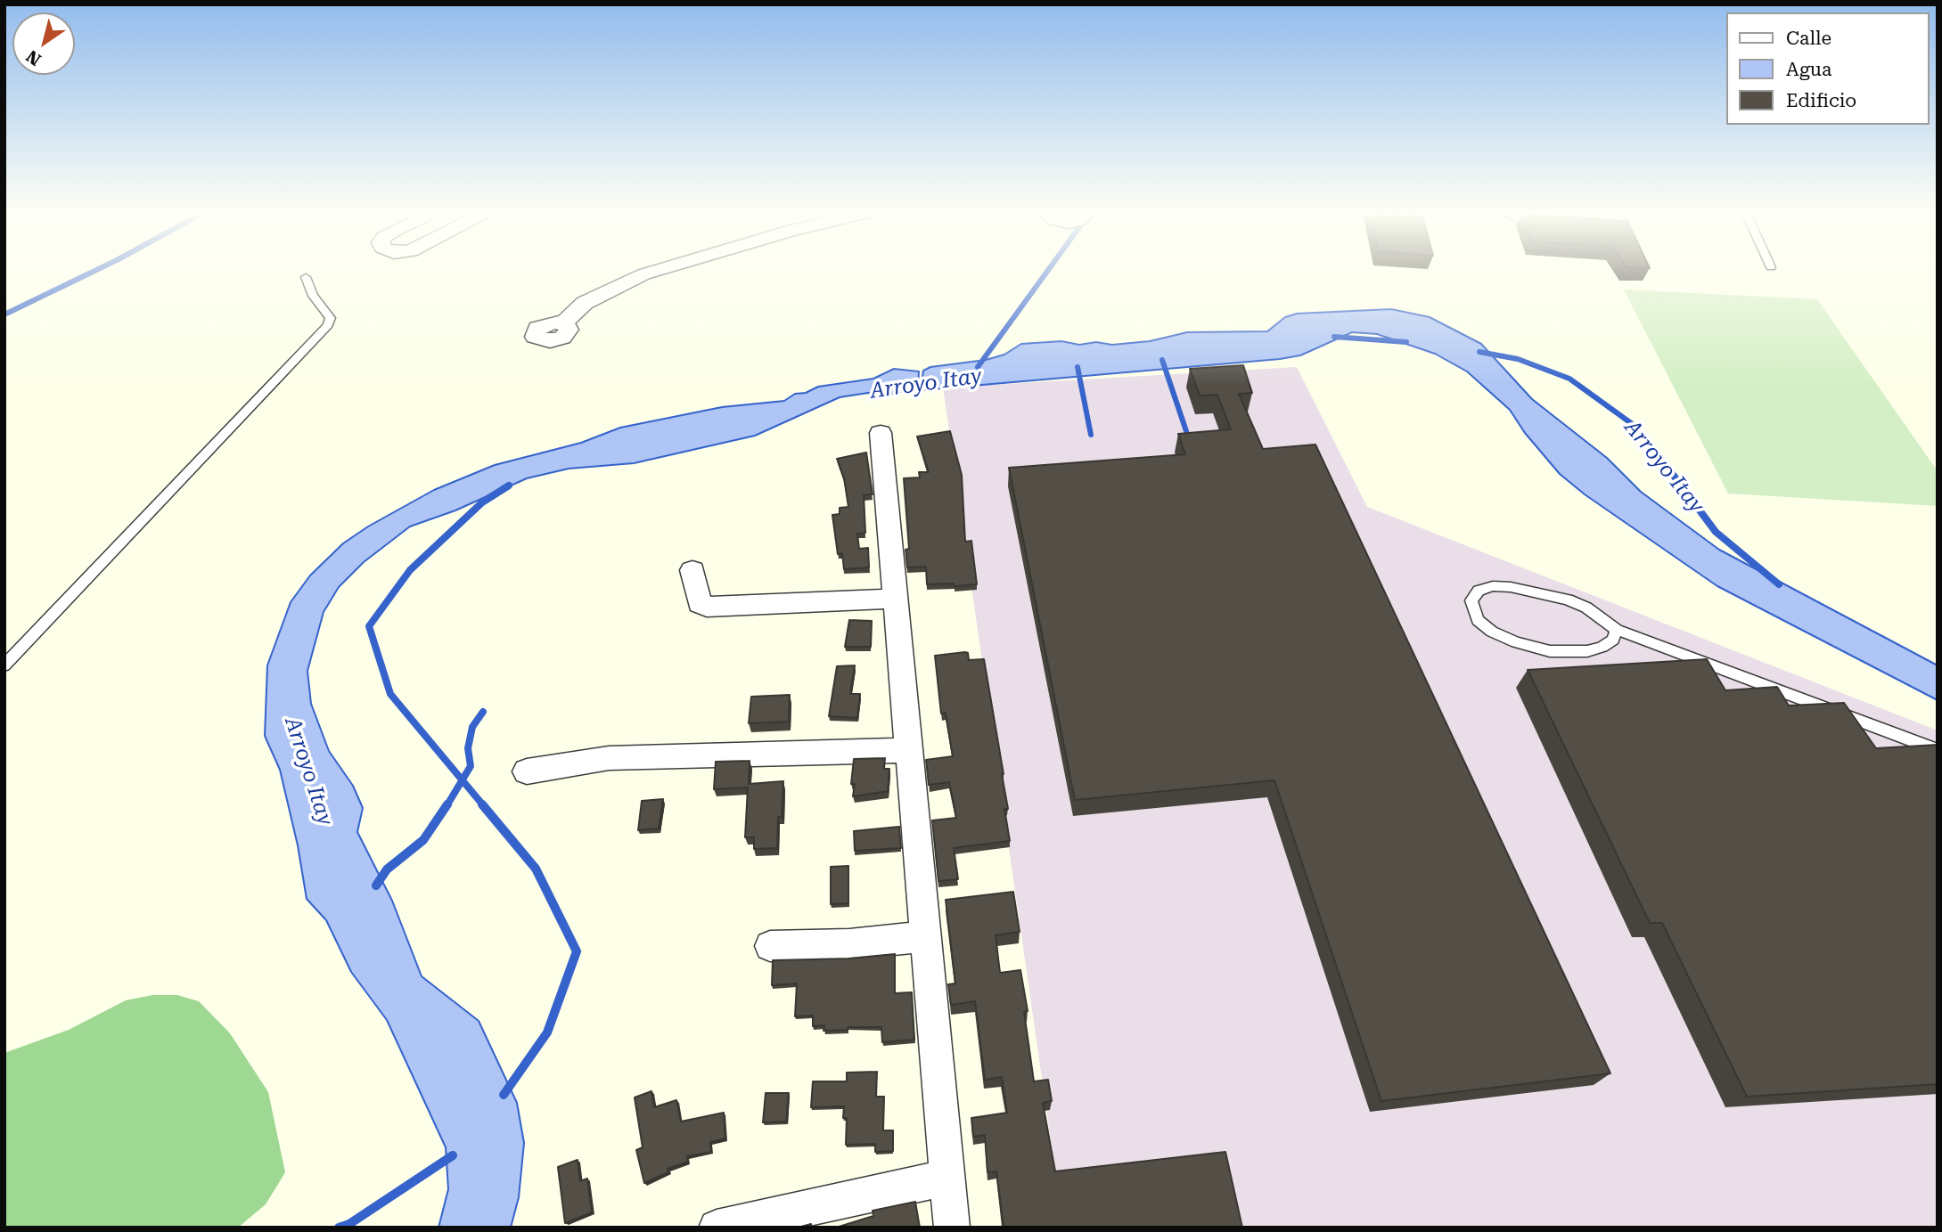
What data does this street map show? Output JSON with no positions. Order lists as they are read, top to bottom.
{
  "water": ["Arroyo Itay"],
  "legend": ["Calle", "Agua", "Edificio"],
  "north": "bottom left"
}
